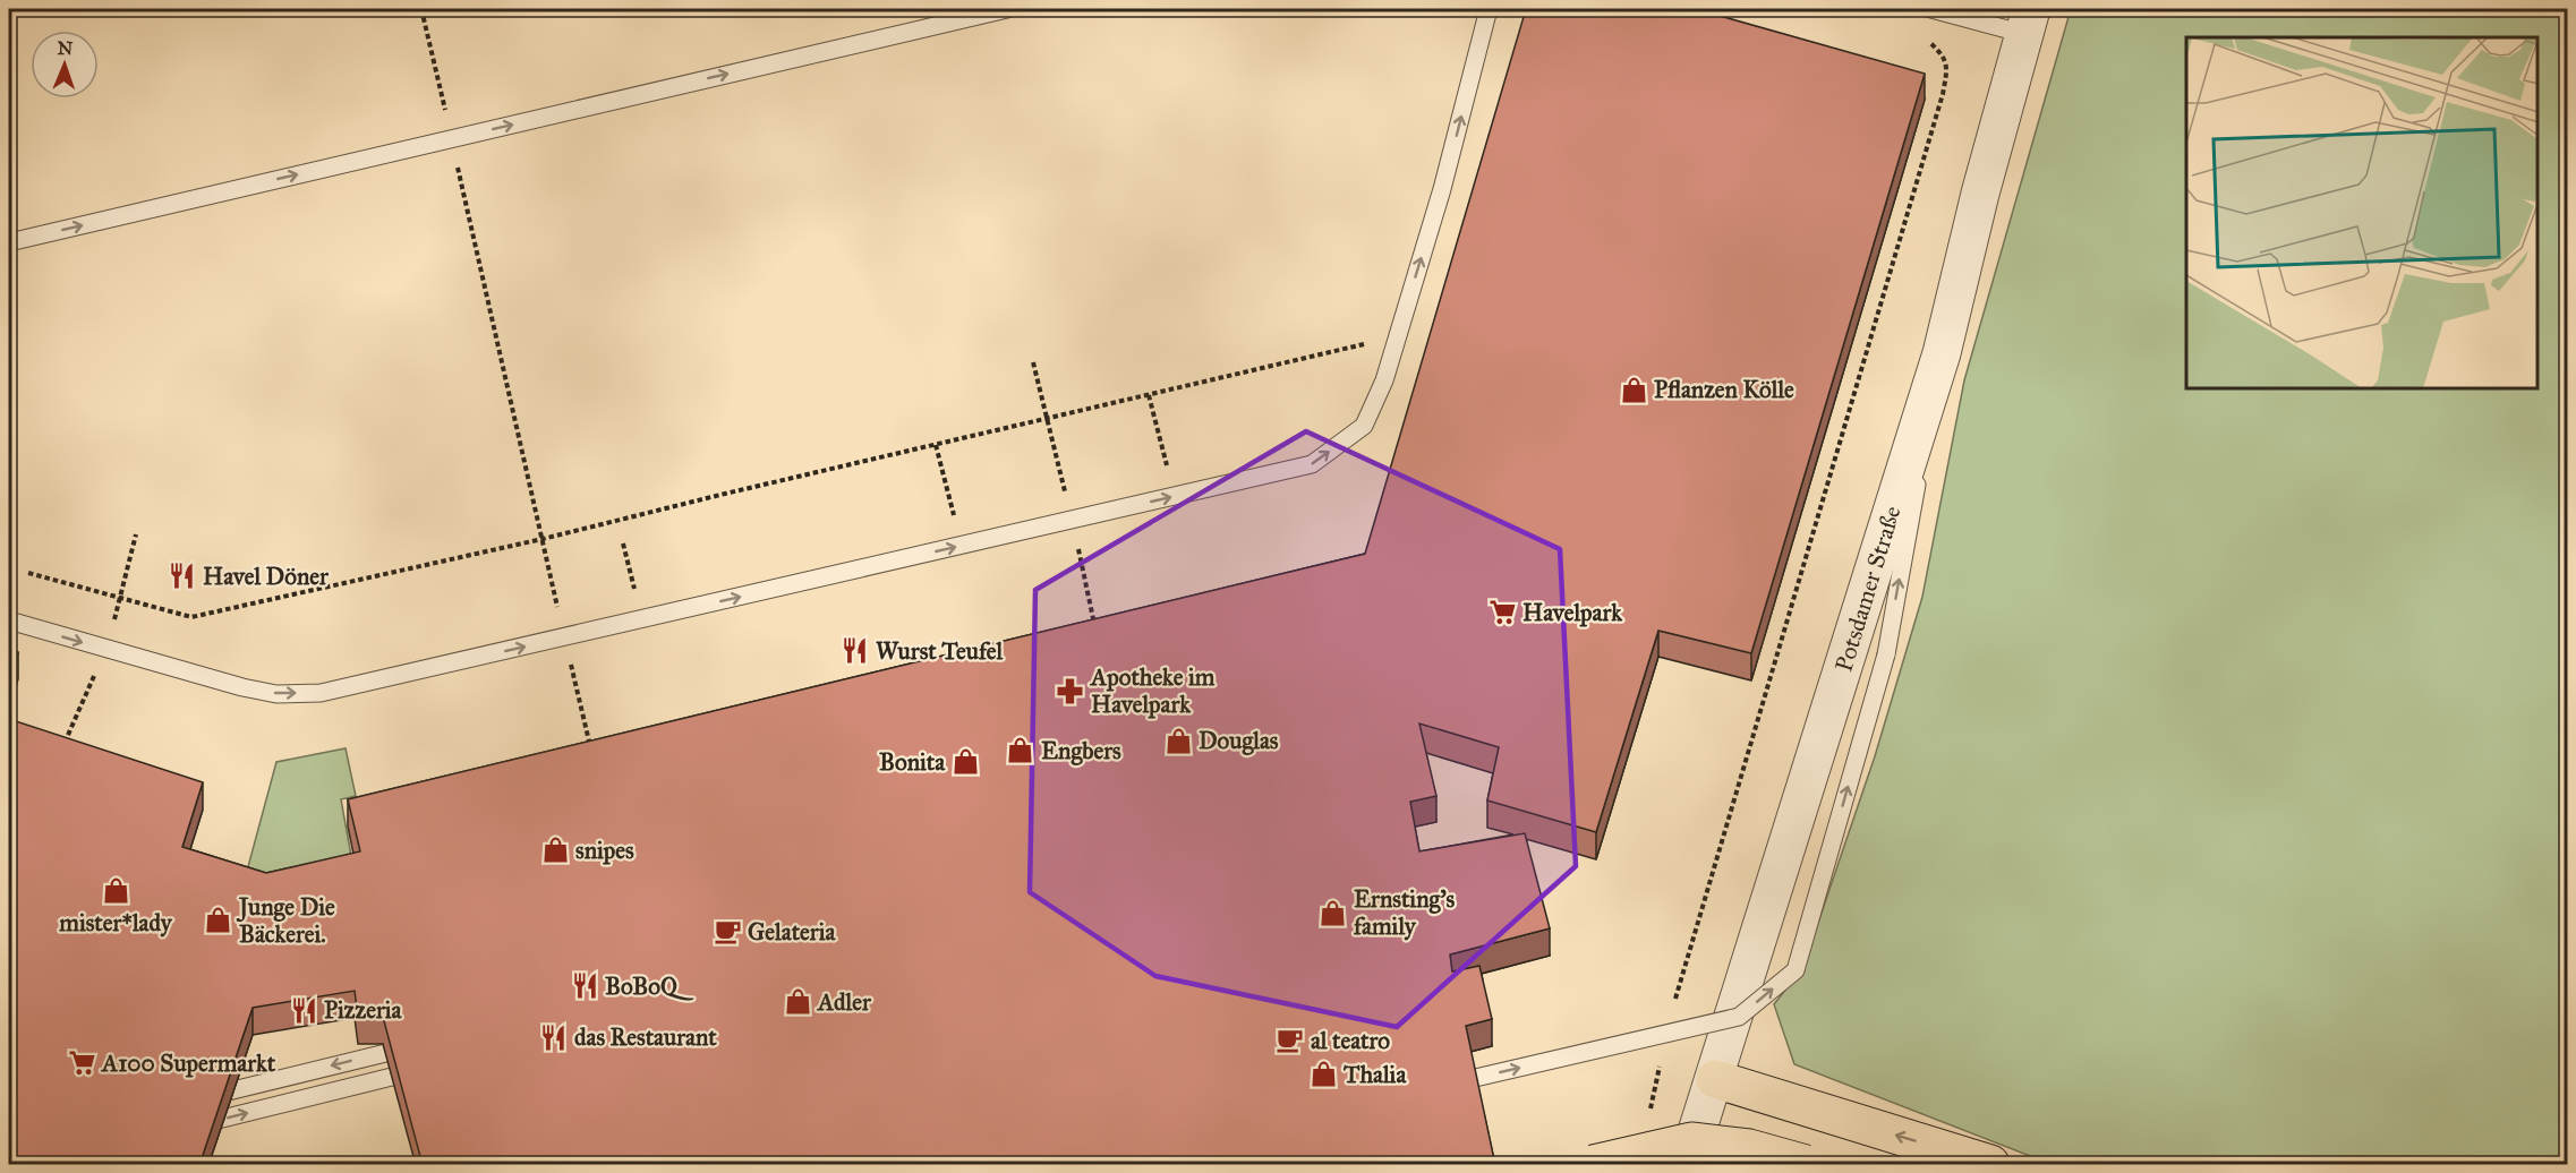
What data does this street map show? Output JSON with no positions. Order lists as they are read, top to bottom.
{
  "streets": {
    "street": ["Potsdamer Straße"]
  },
  "places": {
    "shop": [
      "Pflanzen Kölle",
      "Douglas",
      "Engbers",
      "Bonita",
      "snipes",
      "mister*lady",
      "Ernsting's family",
      "Junge Die Bäckerei.",
      "Adler",
      "Thalia"
    ],
    "restaurant": [
      "Havel Döner",
      "Wurst Teufel",
      "BoBoQ",
      "Pizzeria",
      "das Restaurant"
    ],
    "supermarket": ["Havelpark", "A100 Supermarkt"],
    "pharmacy": ["Apotheke im Havelpark"],
    "cafe": ["Gelateria", "al teatro"]
  },
  "north": "top"
}
